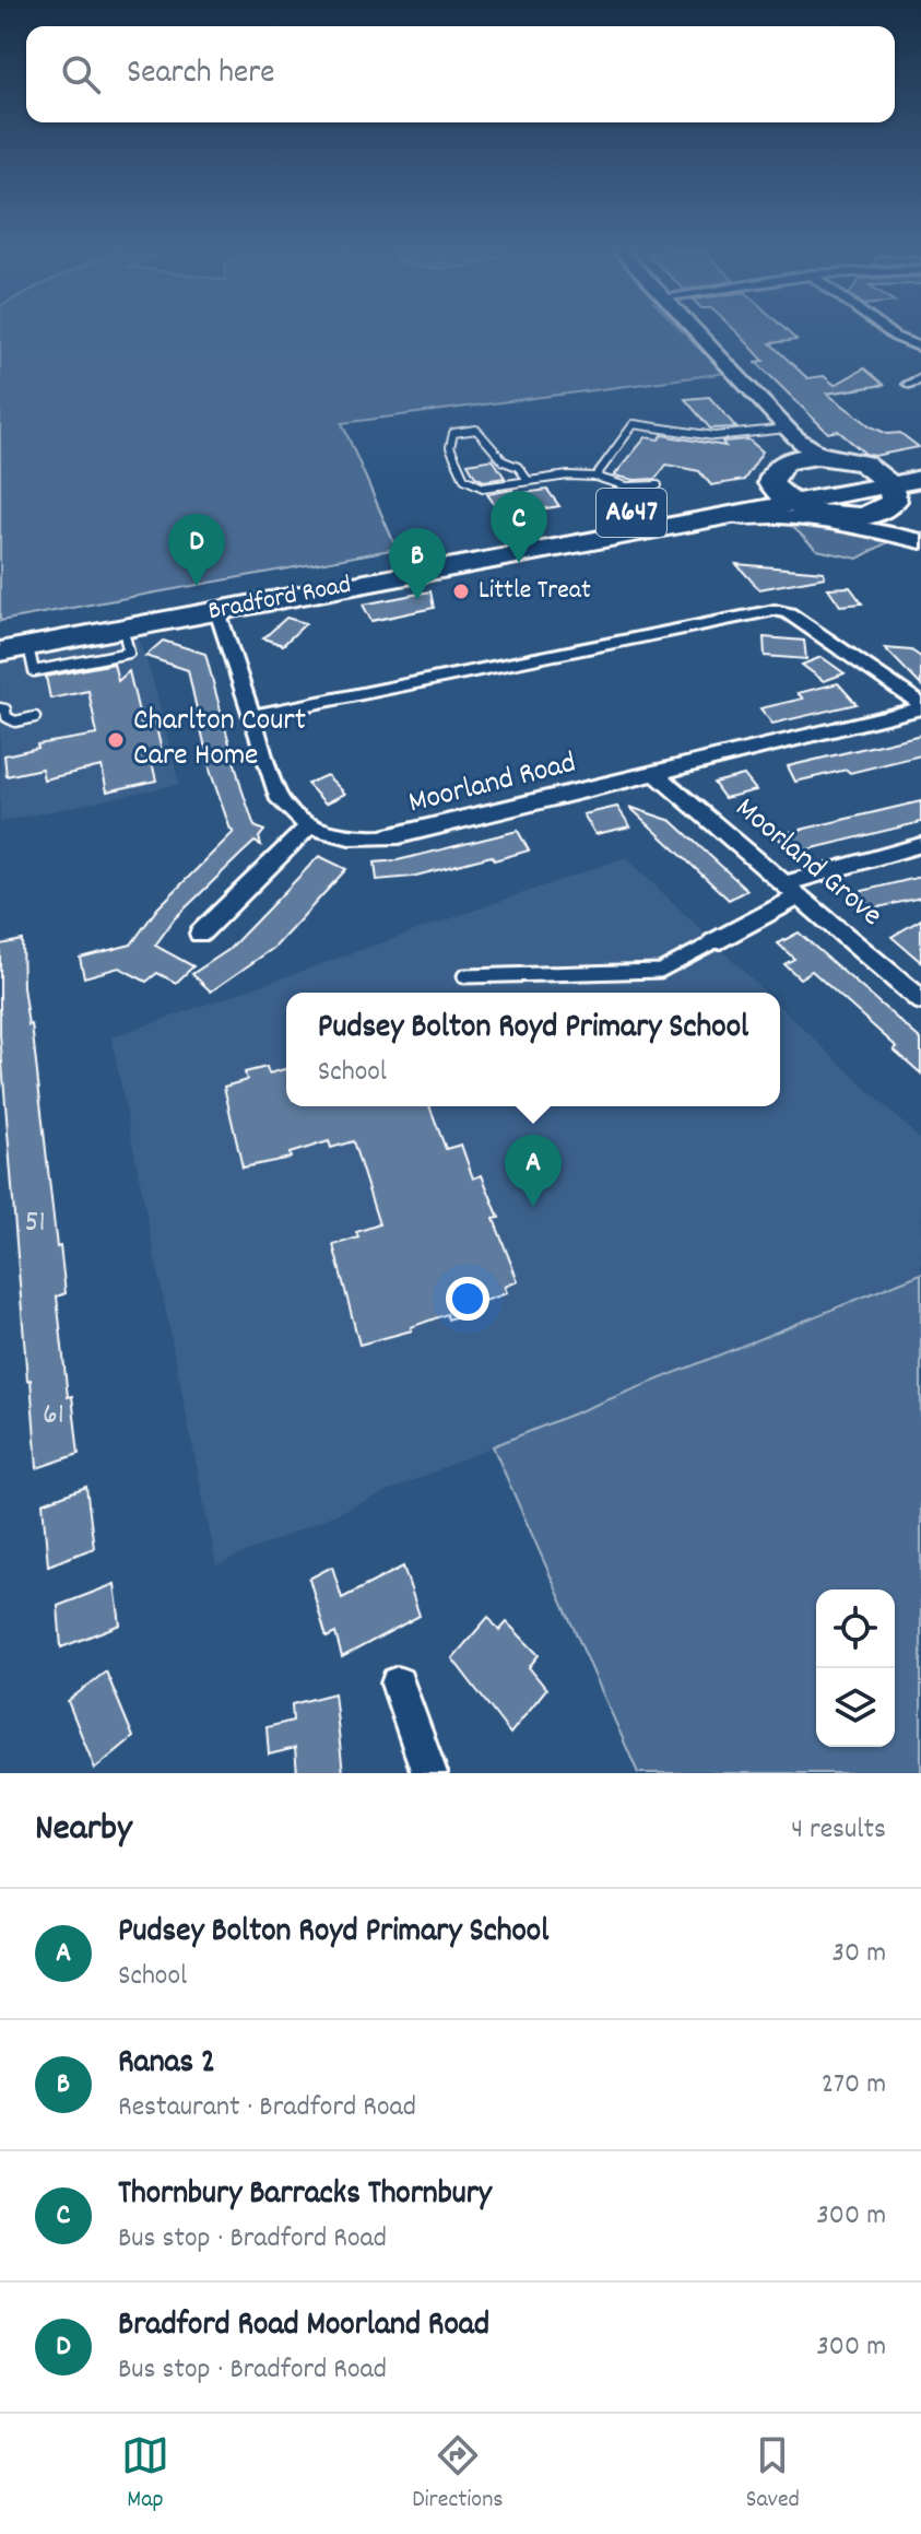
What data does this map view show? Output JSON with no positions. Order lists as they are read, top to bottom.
{
  "streets": {
    "highway": ["A647", "Bradford Road"],
    "street": ["Moorland Road", "Moorland Grove"]
  },
  "crossings": [
    ["Bradford Road", "Moorland Road"],
    ["Moorland Road", "Moorland Grove"]
  ],
  "places": ["Little Treat", "Charlton Court Care Home"],
  "house_numbers": ["51", "61"],
  "page": {
    "search": "Search here",
    "pins": [
      "C",
      "D",
      "B",
      "A"
    ],
    "popup": ["Pudsey Bolton Royd Primary School", "School"],
    "heading": ["Nearby", "4 results"],
    "list": [
      {
        "mark": "A",
        "name": "Pudsey Bolton Royd Primary School",
        "note": "School",
        "value": "30 m"
      },
      {
        "mark": "B",
        "name": "Ranas 2",
        "note": "Restaurant · Bradford Road",
        "value": "270 m"
      },
      {
        "mark": "C",
        "name": "Thornbury Barracks Thornbury",
        "note": "Bus stop · Bradford Road",
        "value": "300 m"
      },
      {
        "mark": "D",
        "name": "Bradford Road Moorland Road",
        "note": "Bus stop · Bradford Road",
        "value": "300 m"
      }
    ],
    "nav": ["Map", "Directions", "Saved"]
  }
}
